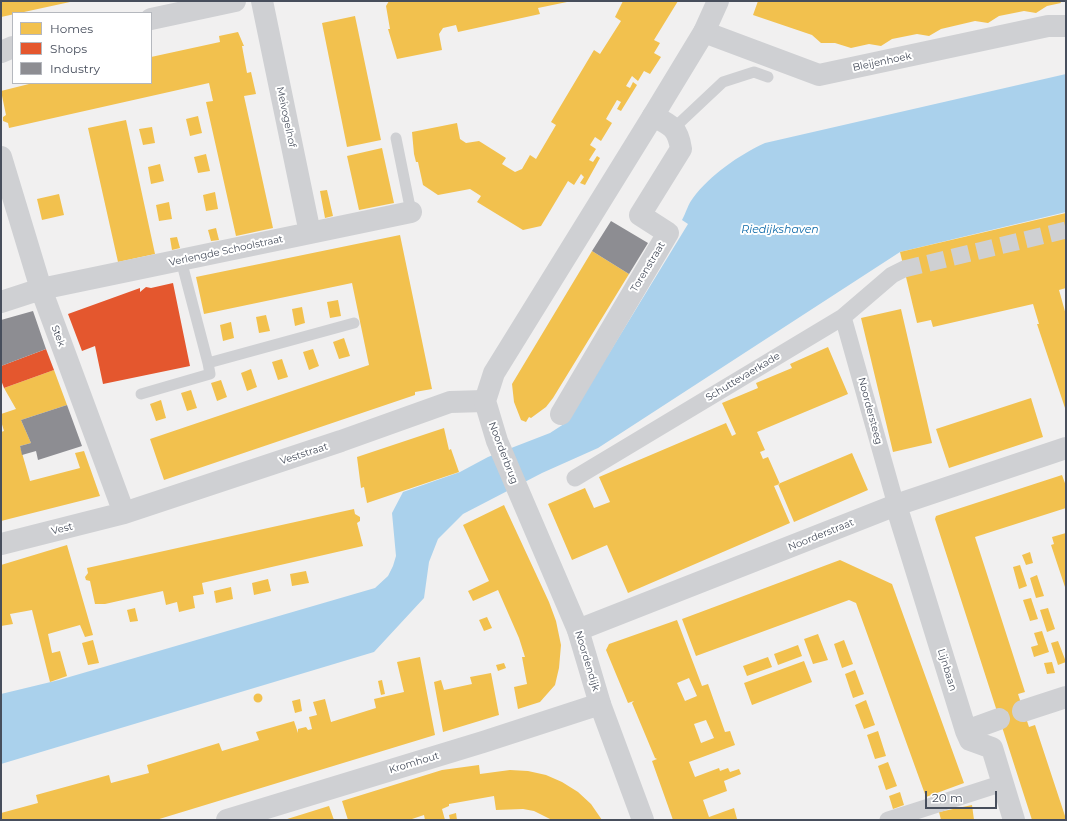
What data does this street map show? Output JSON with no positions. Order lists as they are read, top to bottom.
{
  "streets": {
    "street": [
      "Bleijenhoek",
      "Meivogelhof",
      "Verlengde Schoolstraat",
      "Torenstraat",
      "Stek",
      "Schuttevaerkade",
      "Noordersteeg",
      "Noorderbrug",
      "Veststraat",
      "Vest",
      "Noorderstraat",
      "Noordendijk",
      "Lijnbaan",
      "Kromhout"
    ]
  },
  "crossings": [
    ["Meivogelhof", "Verlengde Schoolstraat"],
    ["Verlengde Schoolstraat", "Stek"],
    ["Stek", "Veststraat"],
    ["Stek", "Vest"],
    ["Schuttevaerkade", "Noordersteeg"],
    ["Noordersteeg", "Noorderstraat"],
    ["Noordersteeg", "Lijnbaan"],
    ["Noorderbrug", "Veststraat"],
    ["Noorderbrug", "Noordendijk"],
    ["Veststraat", "Vest"],
    ["Noorderstraat", "Noordendijk"],
    ["Noorderstraat", "Lijnbaan"],
    ["Noordendijk", "Kromhout"]
  ],
  "water": ["Riedijkshaven"],
  "legend": ["Homes", "Shops", "Industry"],
  "scale_bar": "20 m"
}
